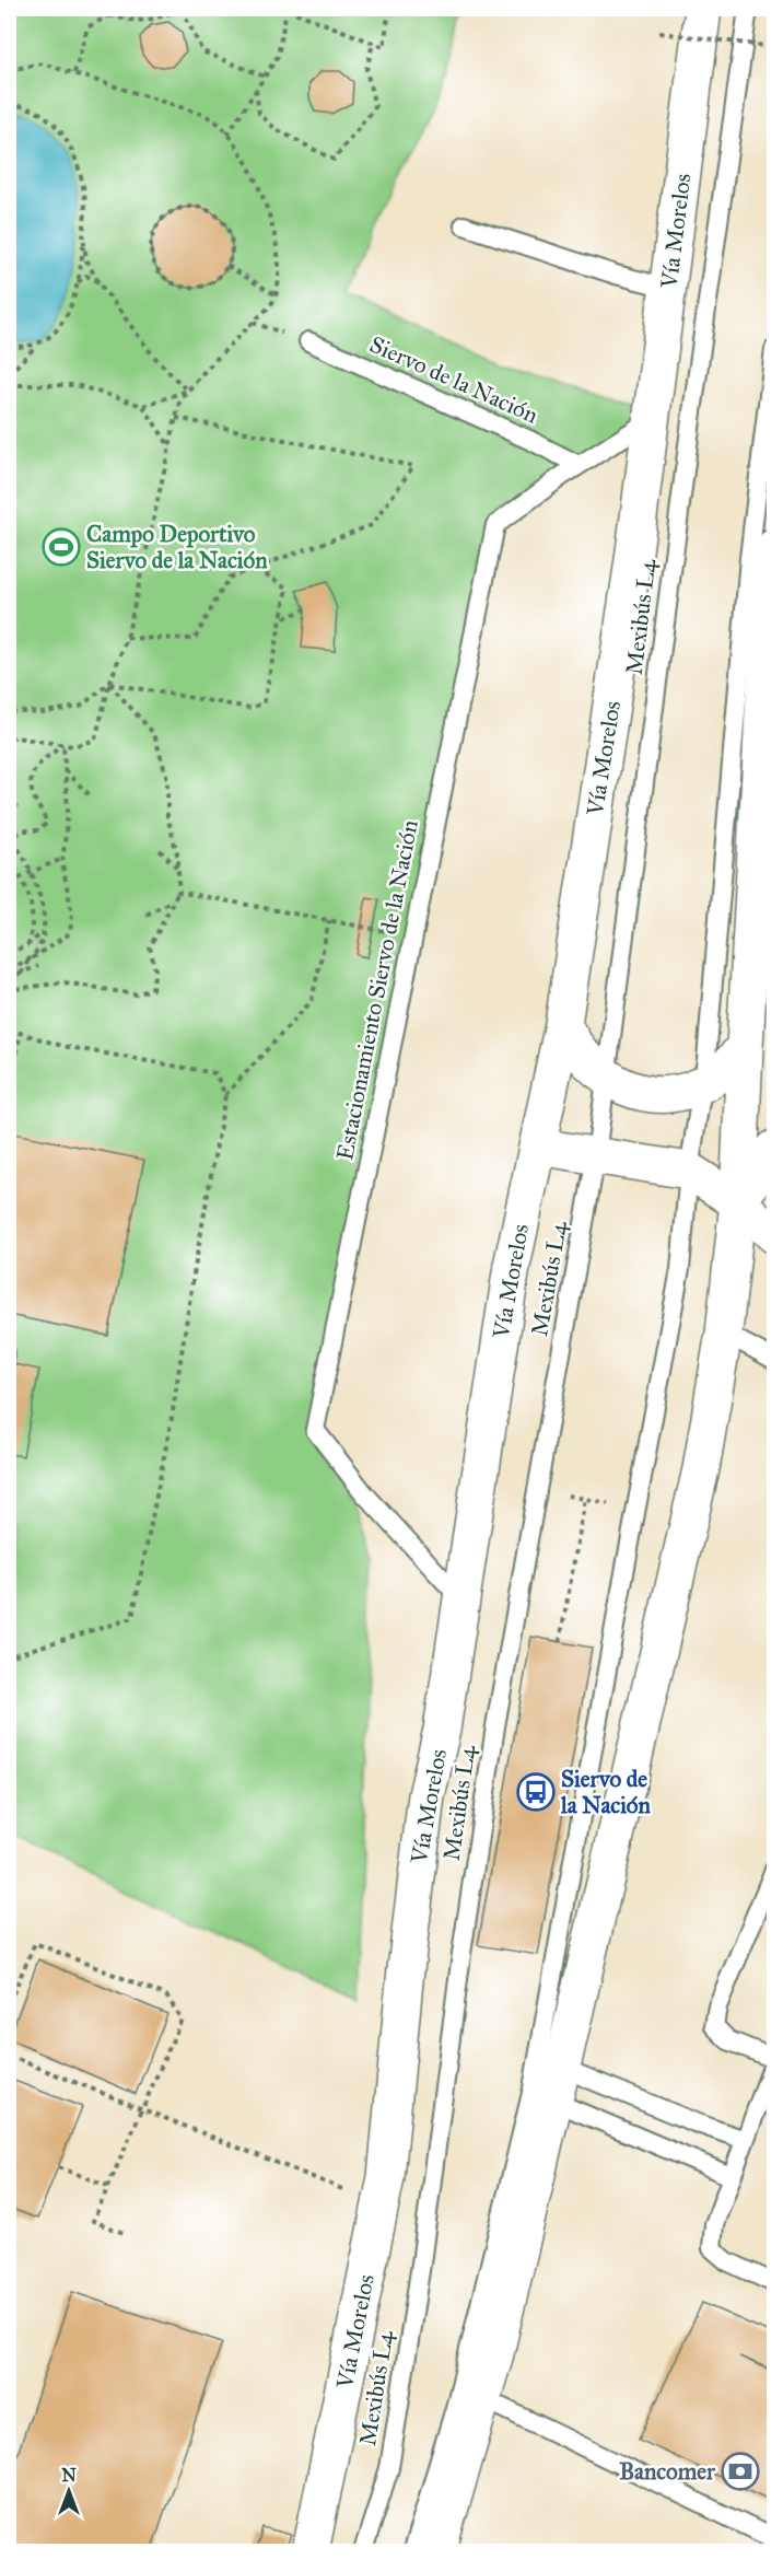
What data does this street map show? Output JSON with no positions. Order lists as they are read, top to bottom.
{
  "streets": {
    "main road": ["Vía Morelos"],
    "lane": ["Siervo de la Nación", "Mexibús L4", "Estacionamiento Siervo de la Nación"]
  },
  "crossings": [
    ["Vía Morelos", "Estacionamiento Siervo de la Nación"],
    ["Siervo de la Nación", "Estacionamiento Siervo de la Nación"]
  ],
  "places": {
    "sports": ["Campo Deportivo Siervo de la Nación"],
    "bus stop": ["Siervo de la Nación"],
    "bank": ["Bancomer"]
  },
  "north": "top"
}
